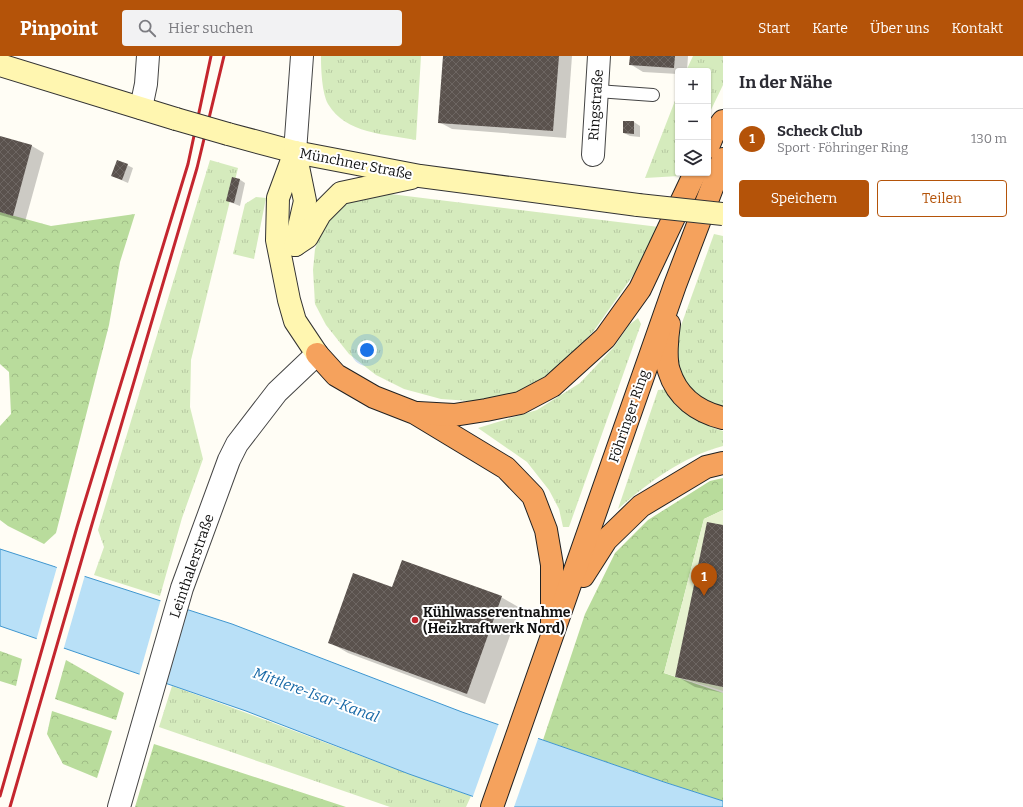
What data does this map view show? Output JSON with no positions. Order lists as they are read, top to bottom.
{
  "streets": {
    "highway": ["Föhringer Ring"],
    "main road": ["Münchner Straße"],
    "street": ["Ringstraße", "Leinthalerstraße"]
  },
  "water": ["Mittlere-Isar-Kanal"],
  "places": ["Kühlwasserentnahme (Heizkraftwerk Nord)"],
  "page": {
    "header": "Pinpoint",
    "search": "Hier suchen",
    "nav": [
      "Start",
      "Karte",
      "Über uns",
      "Kontakt"
    ],
    "heading": "In der Nähe",
    "map_buttons": ["+", "−"],
    "list": [
      {
        "mark": "1",
        "name": "Scheck Club",
        "note": "Sport · Föhringer Ring",
        "value": "130 m"
      }
    ],
    "buttons": ["Speichern", "Teilen"],
    "pins": "1"
  }
}
